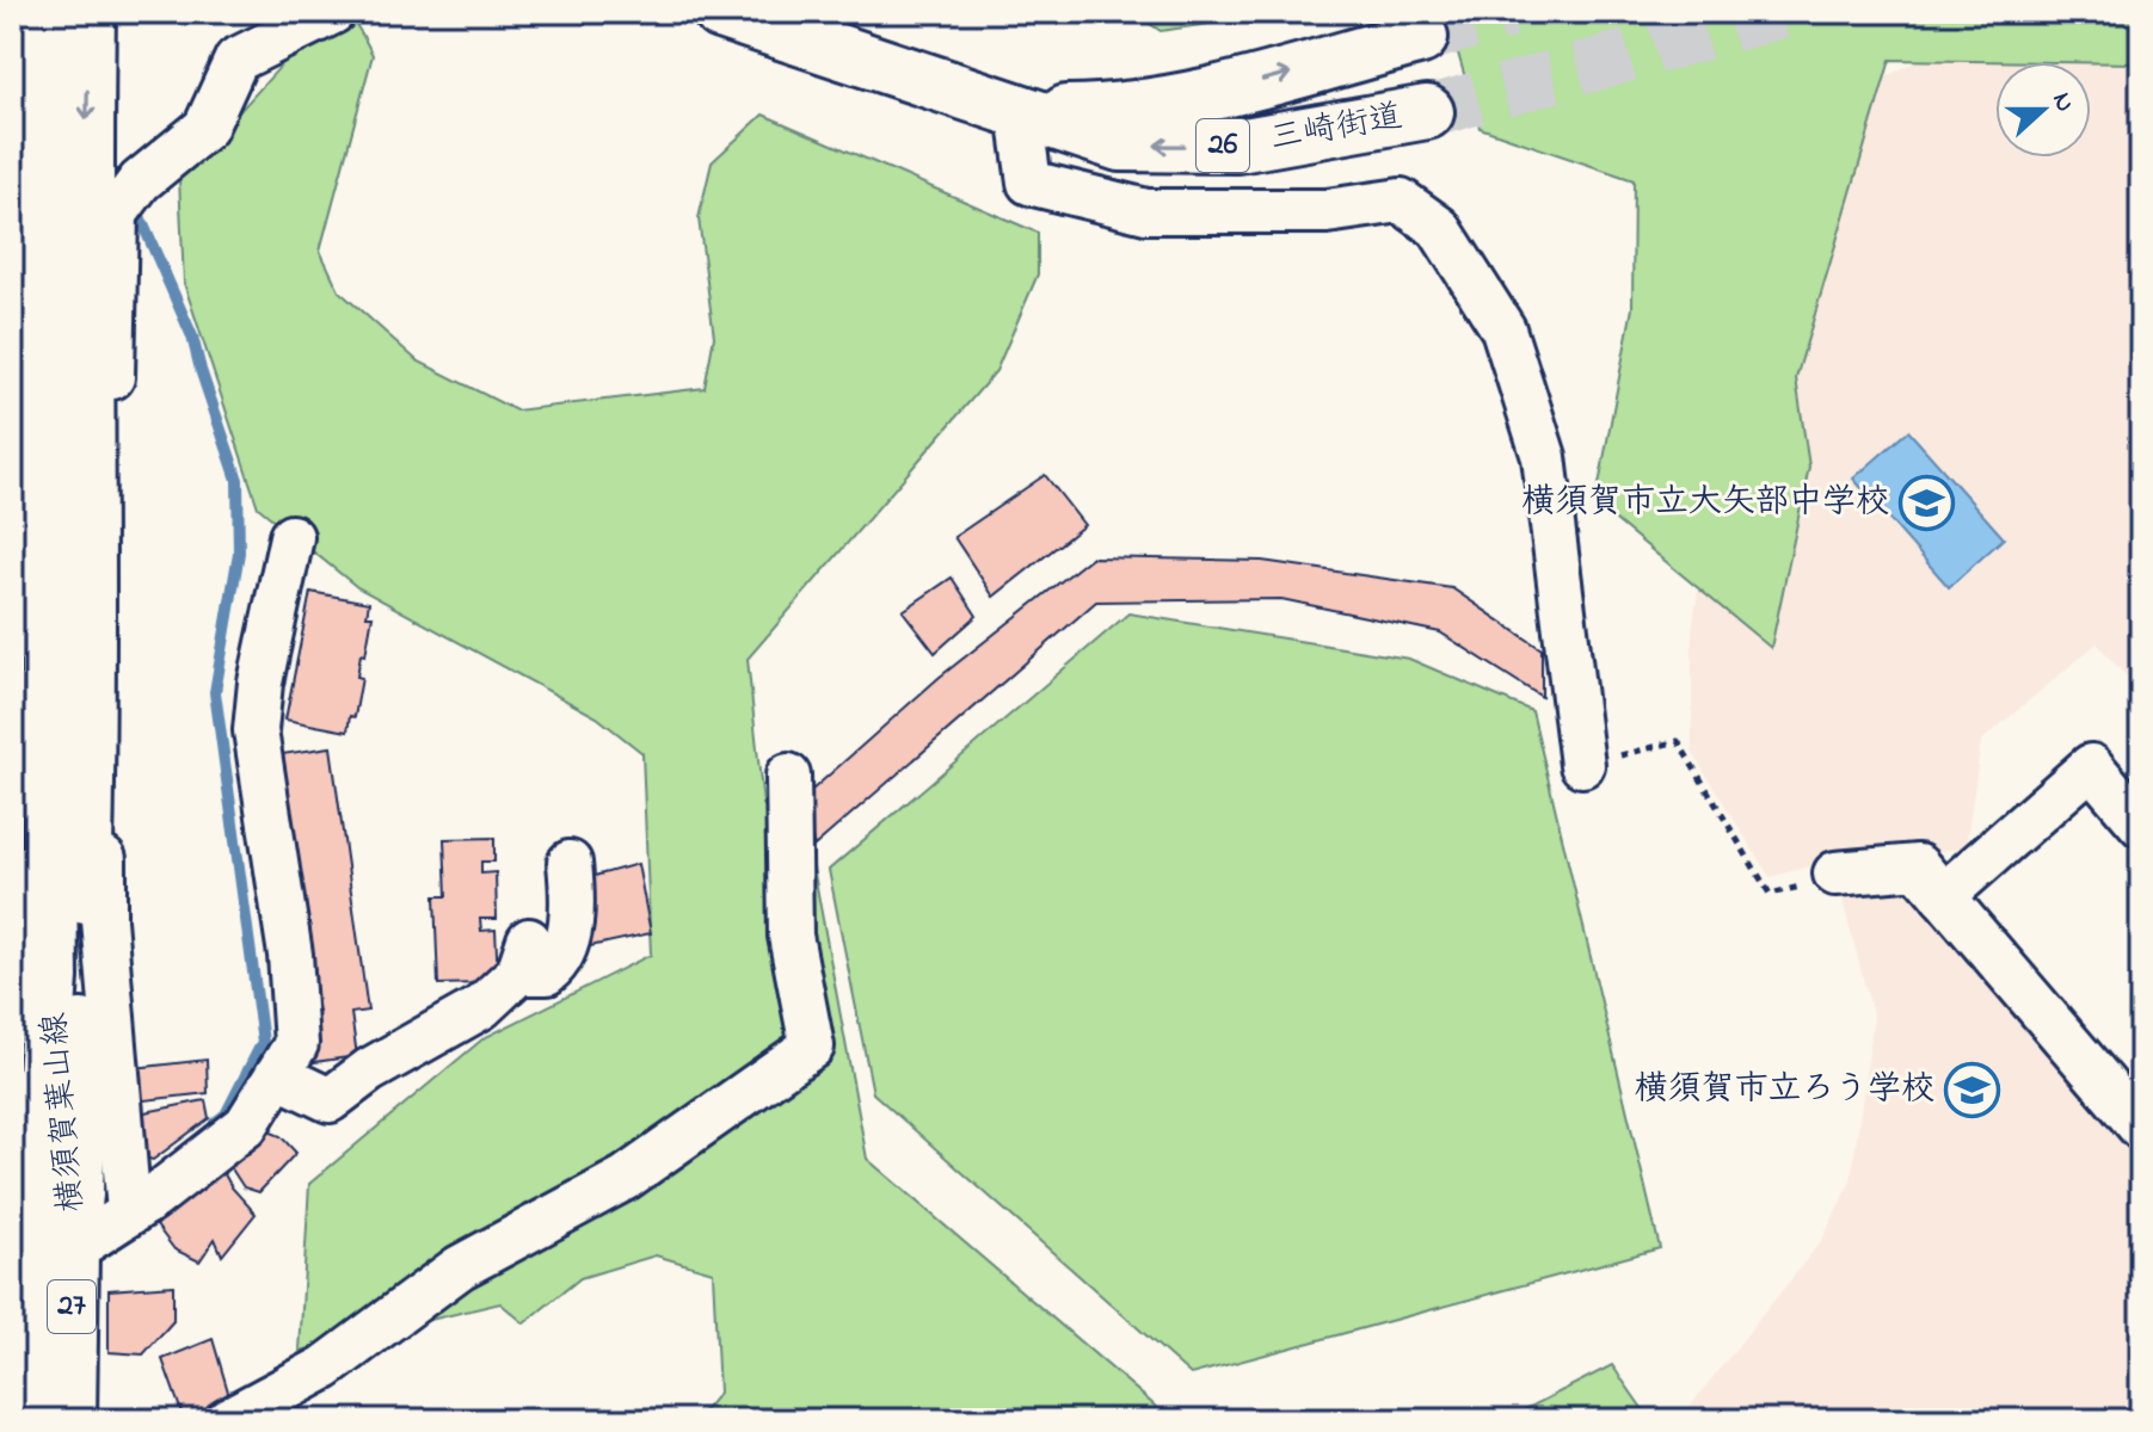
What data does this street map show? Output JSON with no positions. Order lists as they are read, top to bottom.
{
  "streets": {
    "main road": [
      "三崎街道",
      "26",
      "横須賀葉山線",
      "27"
    ]
  },
  "places": {
    "school or university": ["横須賀市立大矢部中学校", "横須賀市立ろう学校"]
  },
  "north": "right"
}
